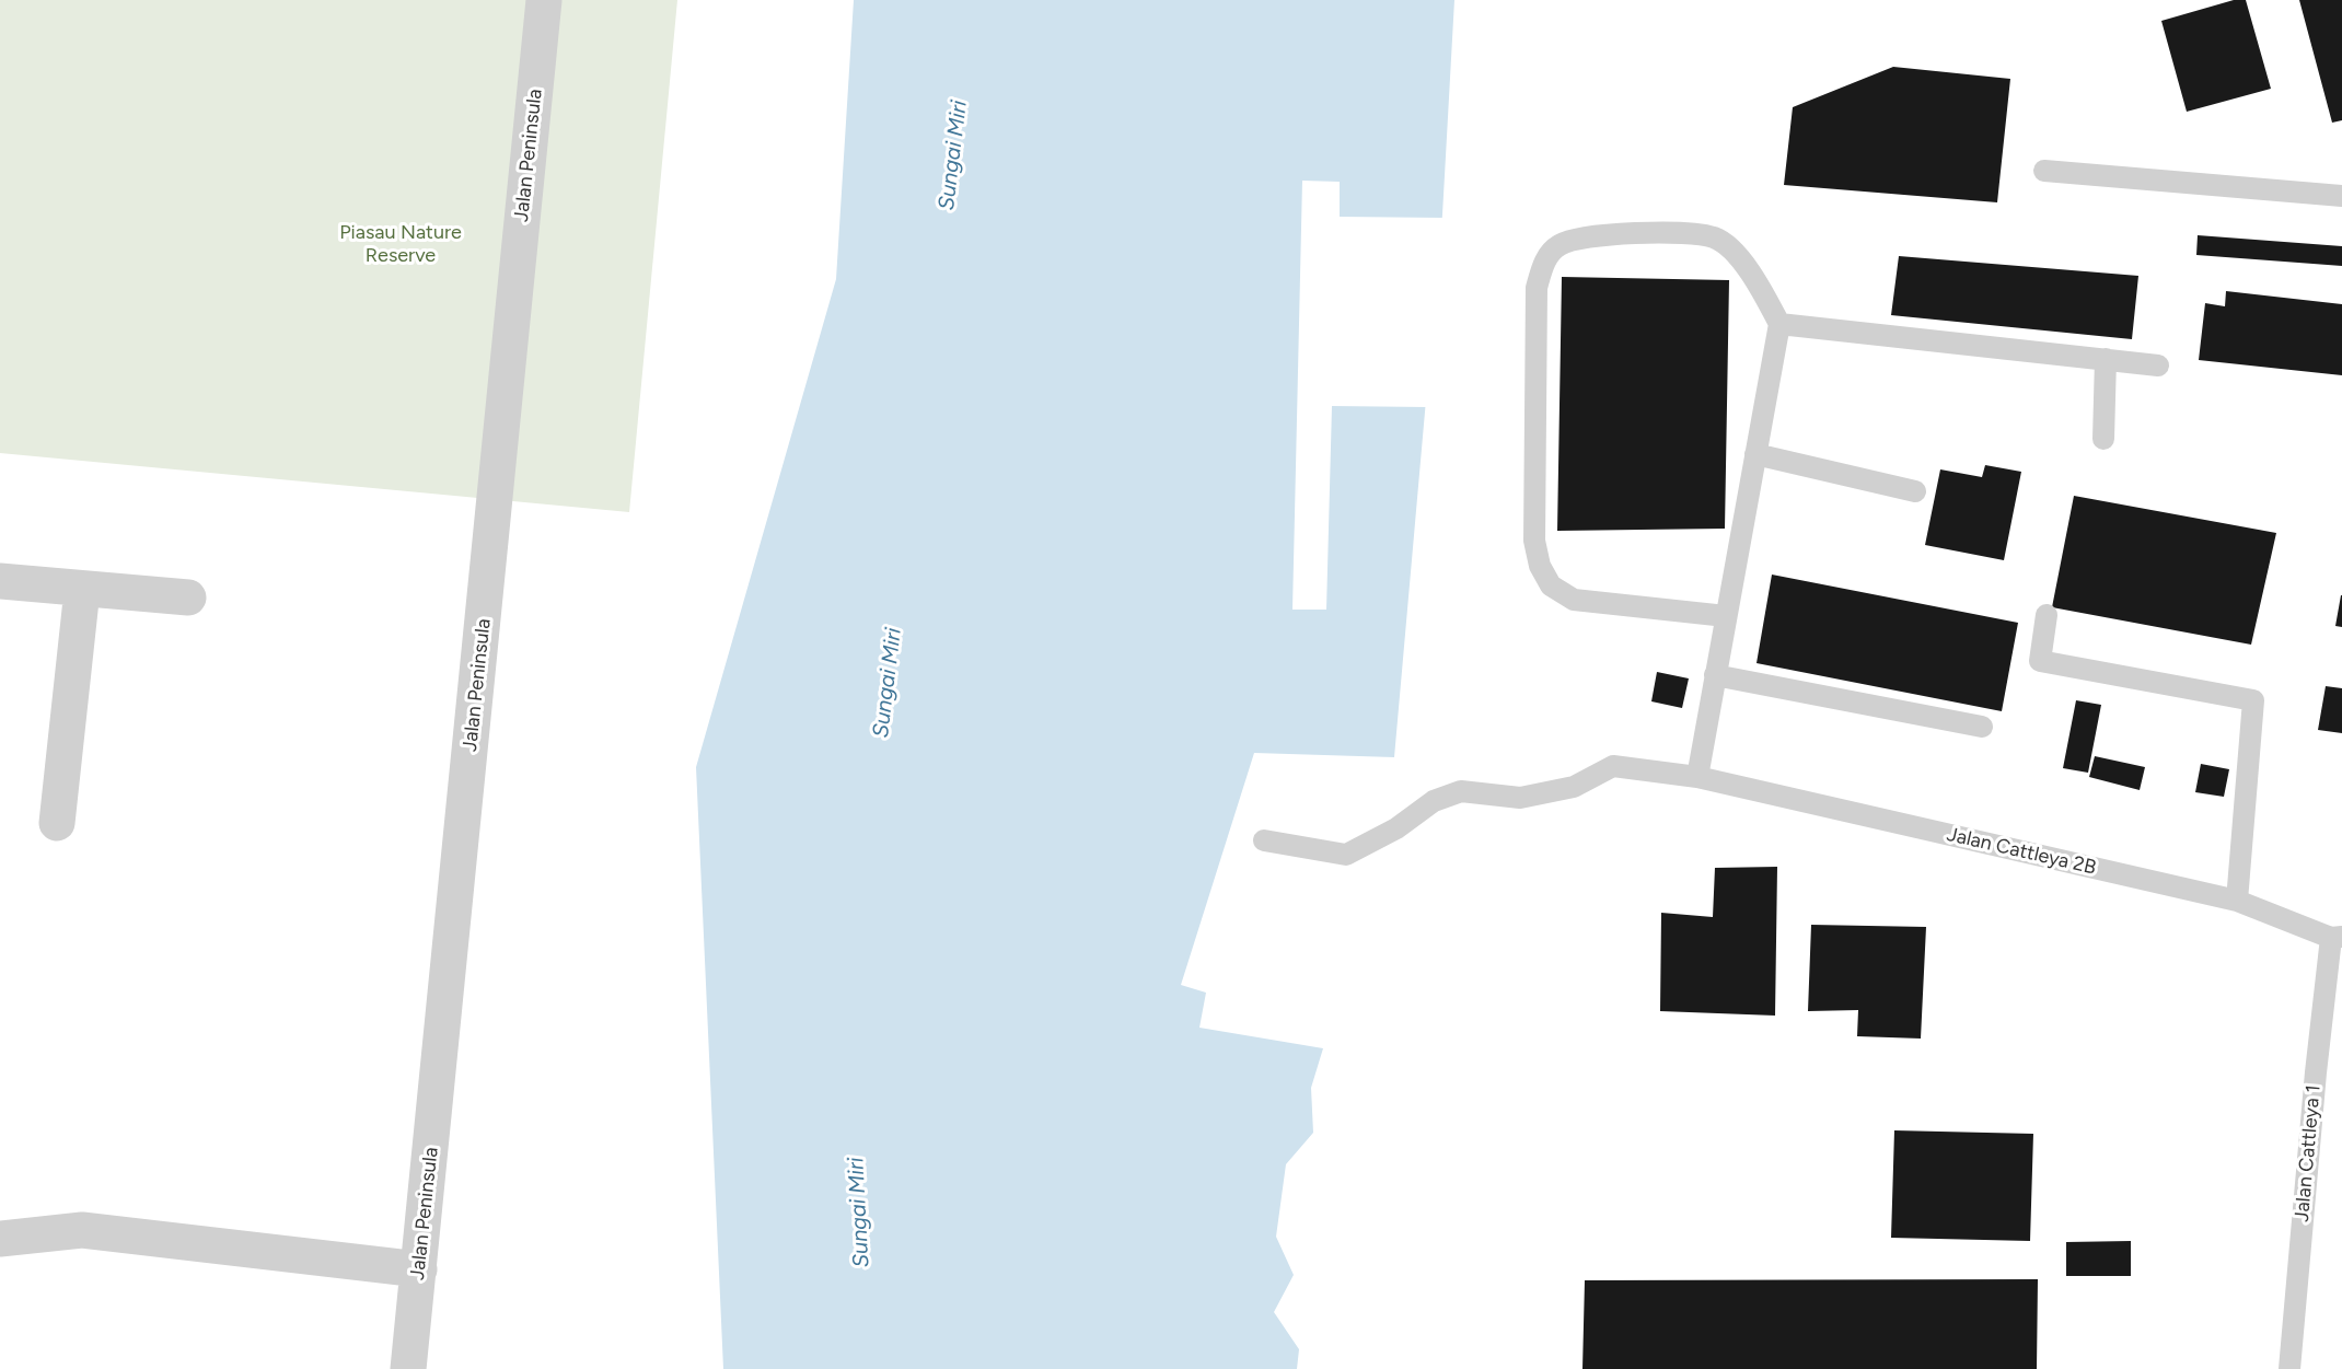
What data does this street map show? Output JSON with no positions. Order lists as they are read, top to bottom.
{
  "streets": {
    "street": ["Jalan Peninsula"],
    "lane": ["Jalan Cattleya 2B", "Jalan Cattleya 1"]
  },
  "crossings": [
    ["Jalan Cattleya 2B", "Jalan Cattleya 1"]
  ],
  "water": ["Sungai Miri"],
  "parks": ["Piasau Nature Reserve"]
}
